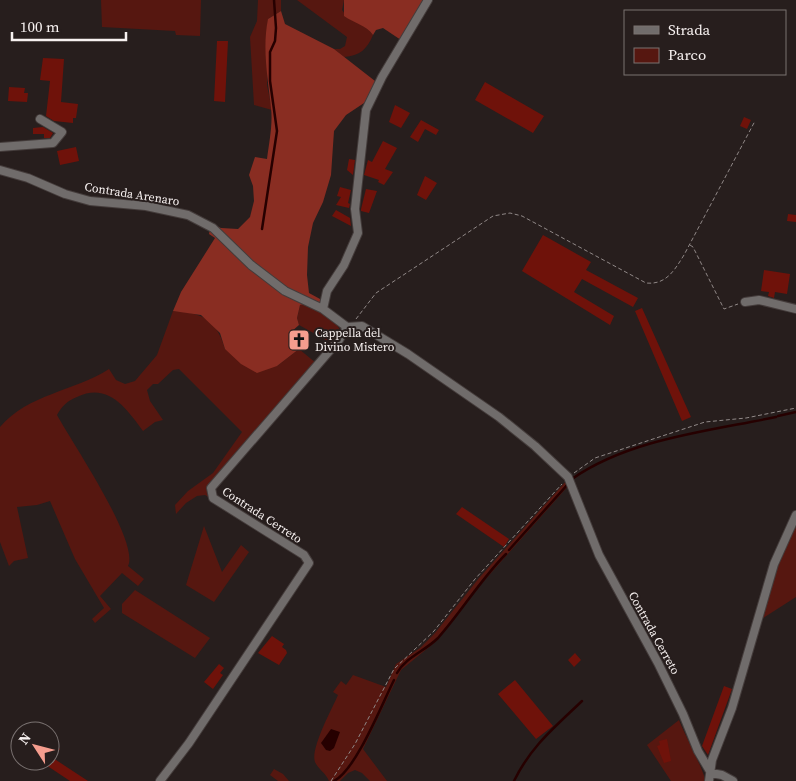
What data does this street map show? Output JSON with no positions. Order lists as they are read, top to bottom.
{
  "streets": {
    "street": ["Contrada Arenaro", "Contrada Cerreto"]
  },
  "crossings": [
    ["Contrada Arenaro", "Contrada Cerreto"]
  ],
  "places": {
    "church": ["Cappella del Divino Mistero"]
  },
  "legend": ["Strada", "Parco"],
  "scale_bar": "100 m",
  "north": "top left"
}
